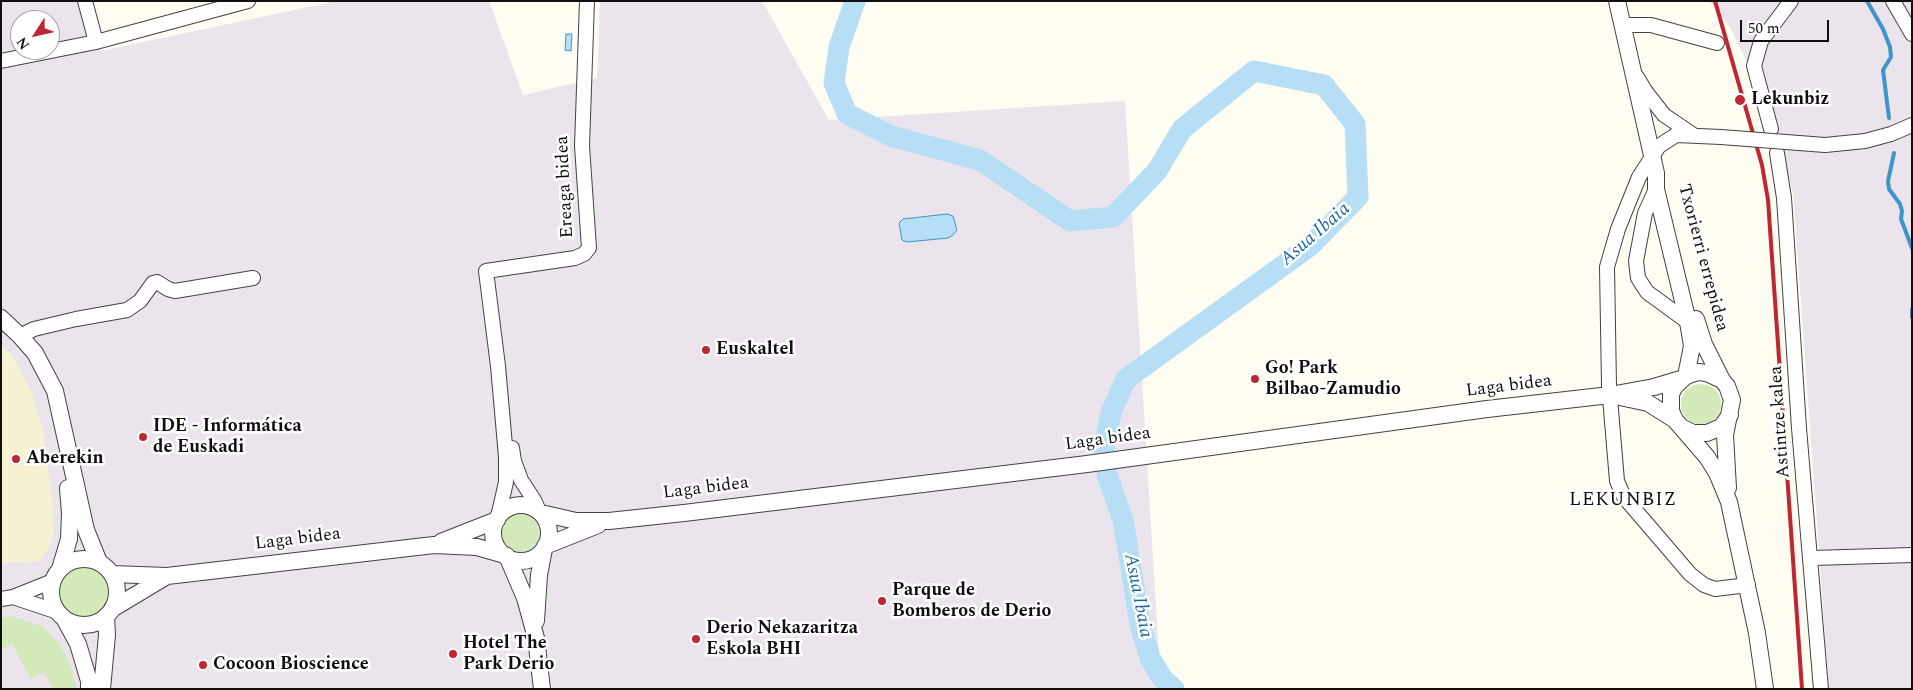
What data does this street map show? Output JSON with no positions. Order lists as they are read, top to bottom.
{
  "streets": {
    "street": [
      "Ereaga bidea",
      "Txorierri errepidea",
      "Laga bidea",
      "Astintze kalea"
    ]
  },
  "crossings": [
    ["Ereaga bidea", "Laga bidea"]
  ],
  "districts": ["LEKUNBIZ"],
  "water": ["Asua Ibaia"],
  "places": [
    "Lekunbiz",
    "Euskaltel",
    "Go! Park Bilbao-Zamudio",
    "IDE - Informática de Euskadi",
    "Aberekin",
    "Parque de Bomberos de Derio",
    "Derio Nekazaritza Eskola BHI",
    "Hotel The Park Derio",
    "Cocoon Bioscience"
  ],
  "scale_bar": "50 m",
  "north": "bottom left"
}
